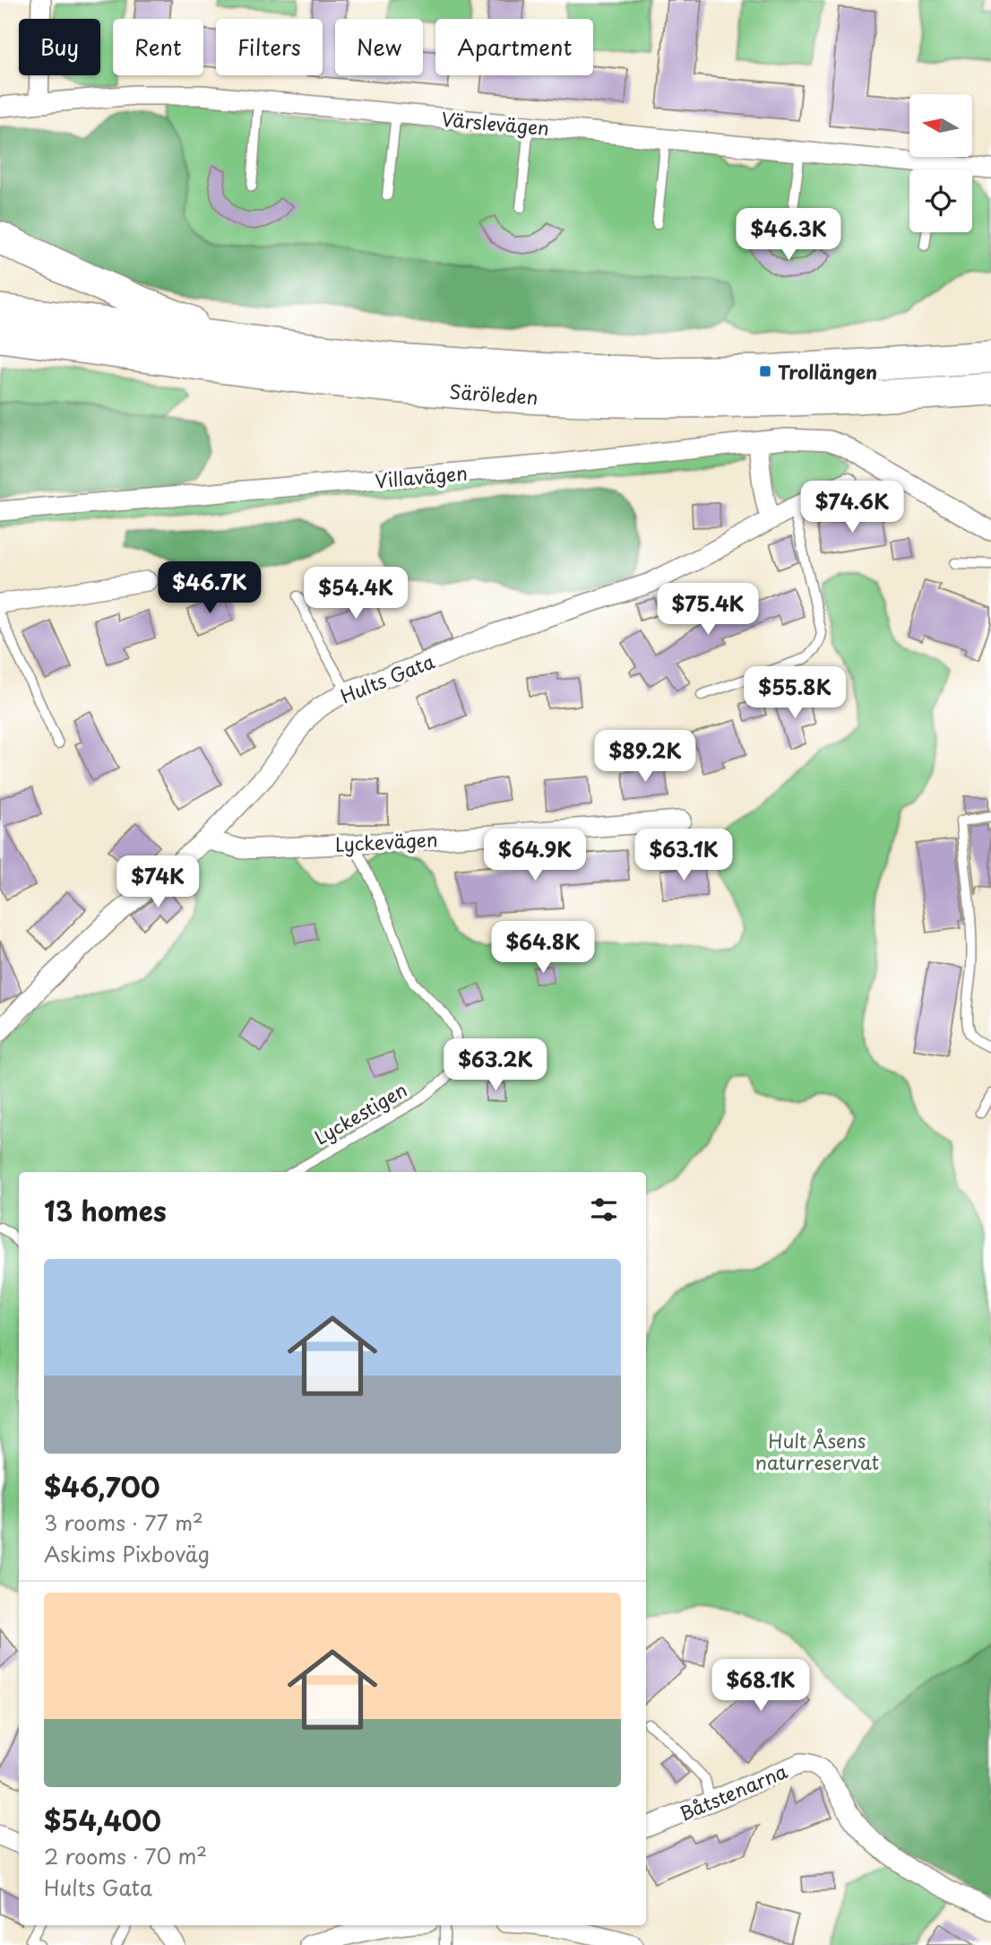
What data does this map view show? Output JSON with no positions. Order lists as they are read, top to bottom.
{
  "streets": {
    "main road": ["Säröleden"],
    "street": [
      "Värslevägen",
      "Villavägen",
      "Hults Gata",
      "Lyckevägen",
      "Båtstenarna"
    ],
    "lane": ["Lyckestigen"]
  },
  "crossings": [
    ["Hults Gata", "Lyckevägen"],
    ["Lyckevägen", "Lyckestigen"]
  ],
  "parks": ["Hult Åsens naturreservat"],
  "places": {
    "transit": ["Trollängen"]
  },
  "north": "left",
  "page": {
    "chip": [
      "Buy",
      "Rent",
      "Filters",
      "New",
      "Apartment"
    ],
    "price": [
      "$46.3K",
      "$74.6K",
      "$46.7K",
      "$54.4K",
      "$75.4K",
      "$55.8K",
      "$89.2K",
      "$64.9K",
      "$63.1K",
      "$74K",
      "$64.8K",
      "$63.2K",
      "$68.1K"
    ],
    "heading": "13 homes",
    "list": [
      {
        "name": "$46,700",
        "note": "3 rooms · 77 m² · Askims Pixboväg"
      },
      {
        "name": "$54,400",
        "note": "2 rooms · 70 m² · Hults Gata"
      }
    ]
  }
}
